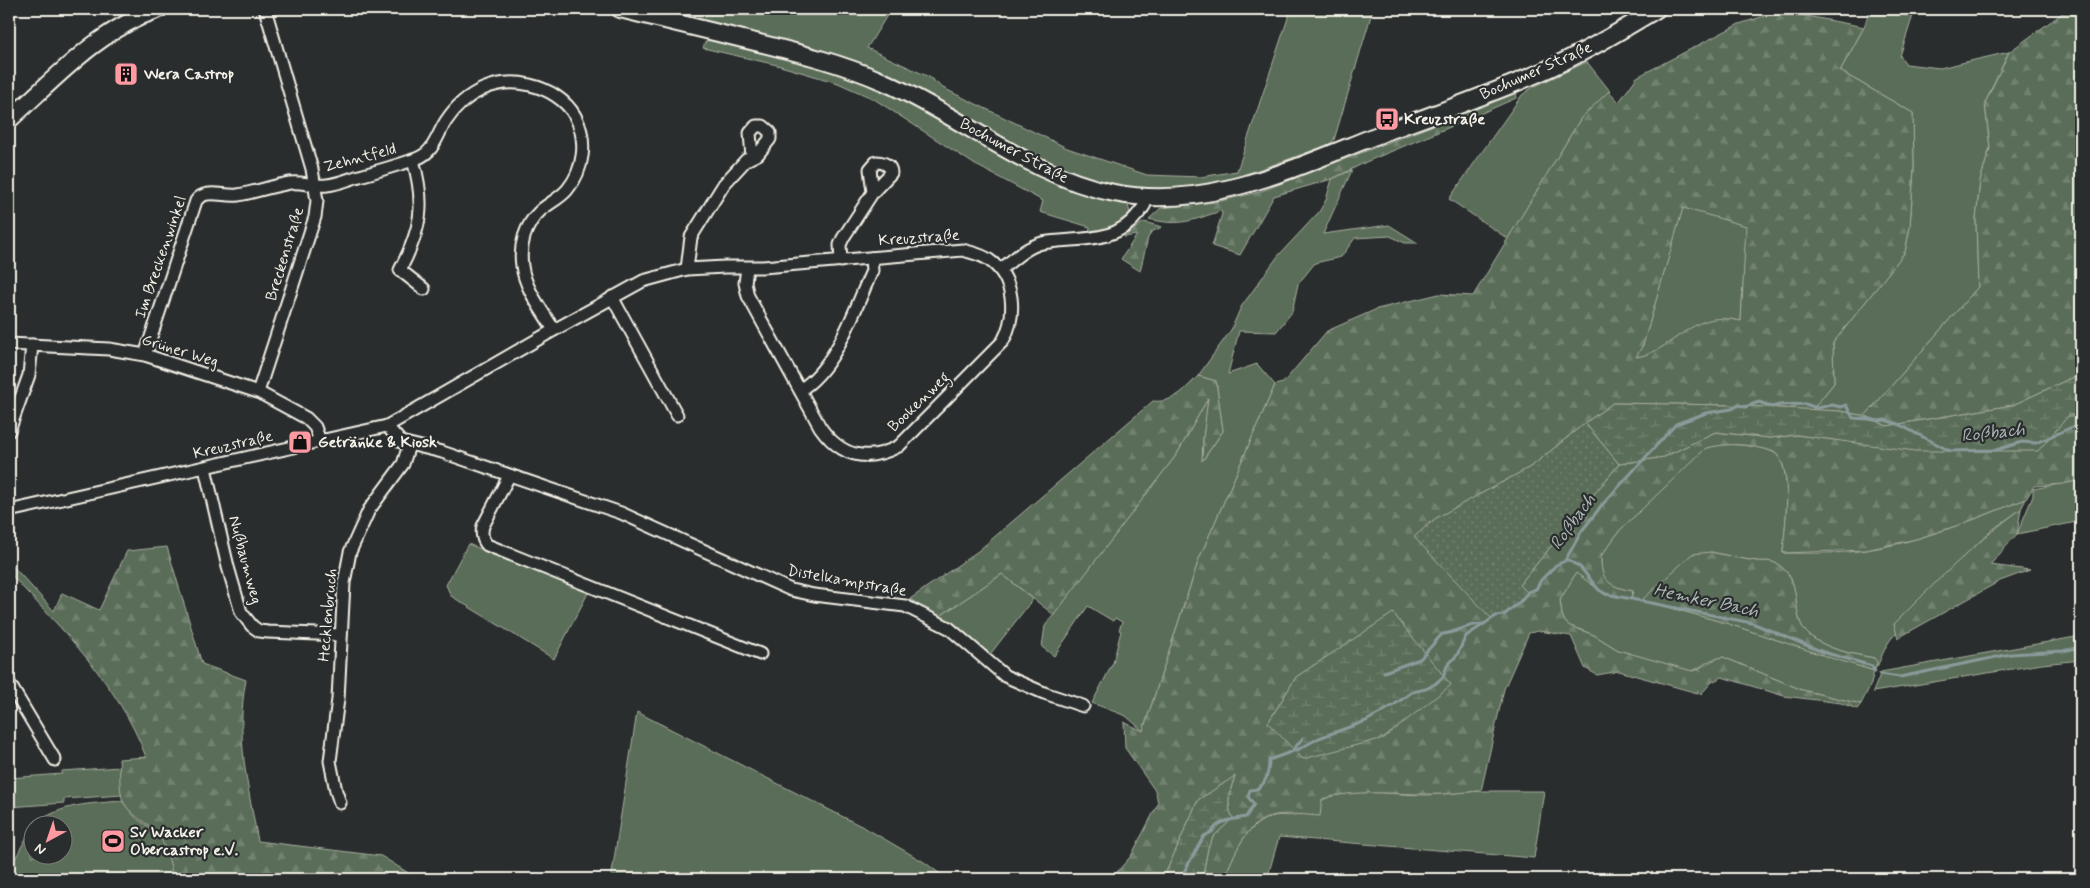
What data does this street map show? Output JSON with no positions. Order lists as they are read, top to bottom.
{
  "streets": {
    "main road": ["Bochumer Straße"],
    "street": [
      "Zehntfeld",
      "Kreuzstraße",
      "Breckenstraße",
      "Im Breckenwinkel",
      "Grüner Weg",
      "Bookenweg",
      "Nußbaumweg",
      "Distelkampstraße",
      "Hecklenbruch"
    ]
  },
  "crossings": [
    ["Zehntfeld", "Kreuzstraße"],
    ["Zehntfeld", "Breckenstraße"],
    ["Zehntfeld", "Im Breckenwinkel"],
    ["Kreuzstraße", "Grüner Weg"],
    ["Kreuzstraße", "Bookenweg"],
    ["Kreuzstraße", "Nußbaumweg"],
    ["Breckenstraße", "Im Breckenwinkel"],
    ["Breckenstraße", "Grüner Weg"],
    ["Im Breckenwinkel", "Grüner Weg"],
    ["Nußbaumweg", "Hecklenbruch"],
    ["Distelkampstraße", "Hecklenbruch"]
  ],
  "water": ["Roßbach", "Hemker Bach"],
  "places": {
    "building": ["Wera Castrop"],
    "bus stop": ["Kreuzstraße"],
    "shop": ["Getränke & Kiosk"],
    "sports": ["Sv Wacker Obercastrop e.V."]
  },
  "north": "bottom left"
}
